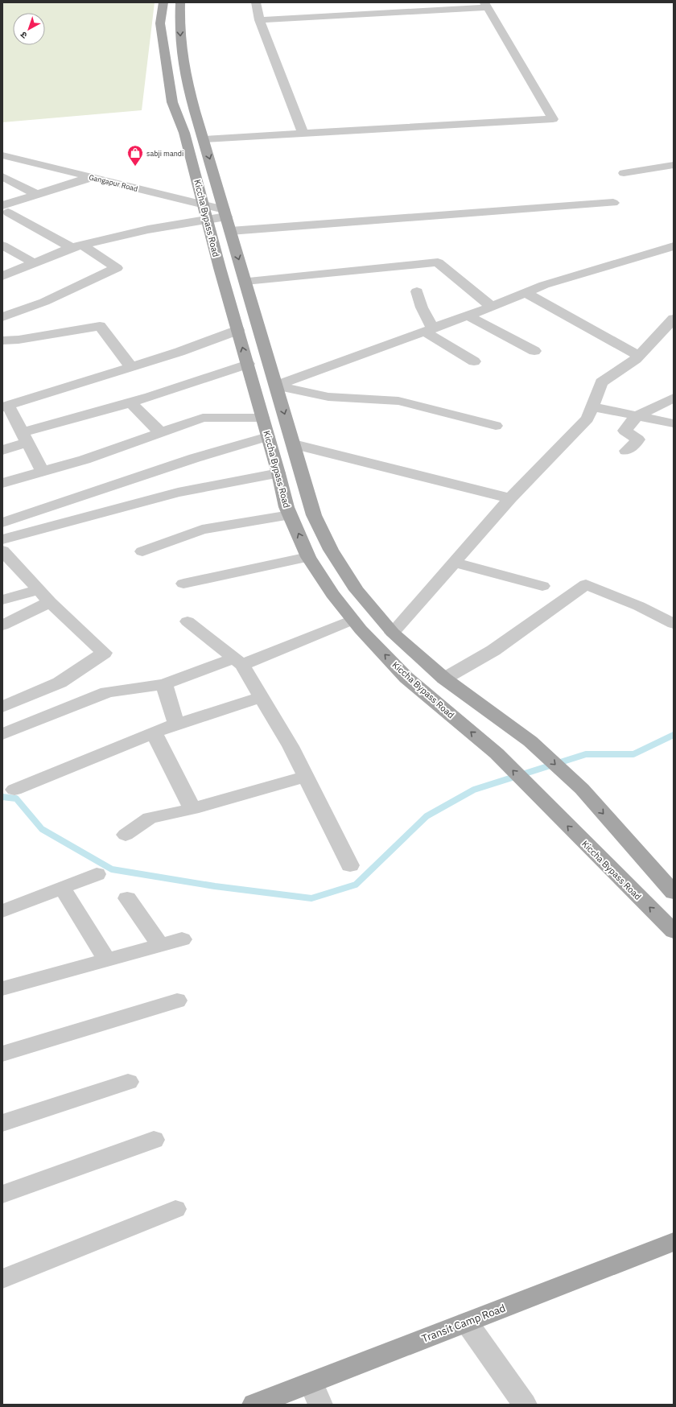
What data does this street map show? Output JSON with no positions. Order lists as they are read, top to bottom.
{
  "streets": {
    "main road": ["Kiccha Bypass Road", "Transit Camp Road"],
    "street": ["Gangapur Road"]
  },
  "crossings": [
    ["Gangapur Road", "Kiccha Bypass Road"]
  ],
  "places": {
    "shop": ["sabji mandi"]
  },
  "north": "bottom left"
}
